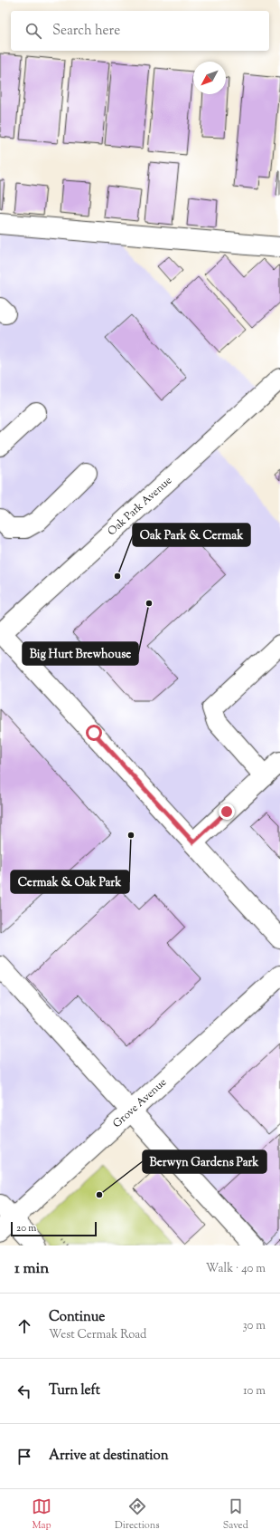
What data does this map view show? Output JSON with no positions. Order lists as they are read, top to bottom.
{
  "streets": {
    "street": ["Oak Park Avenue", "Grove Avenue"]
  },
  "places": [
    "Oak Park & Cermak",
    "Big Hurt Brewhouse",
    "Cermak & Oak Park",
    "Berwyn Gardens Park"
  ],
  "scale_bar": "20 m",
  "north": "bottom left",
  "page": {
    "search": "Search here",
    "scale": "20 m",
    "heading": ["1 min", "Walk · 40 m"],
    "list": [
      ["Continue", "West Cermak Road", "30 m"],
      ["Turn left", "10 m"],
      "Arrive at destination"
    ],
    "nav": ["Map", "Directions", "Saved"]
  }
}
